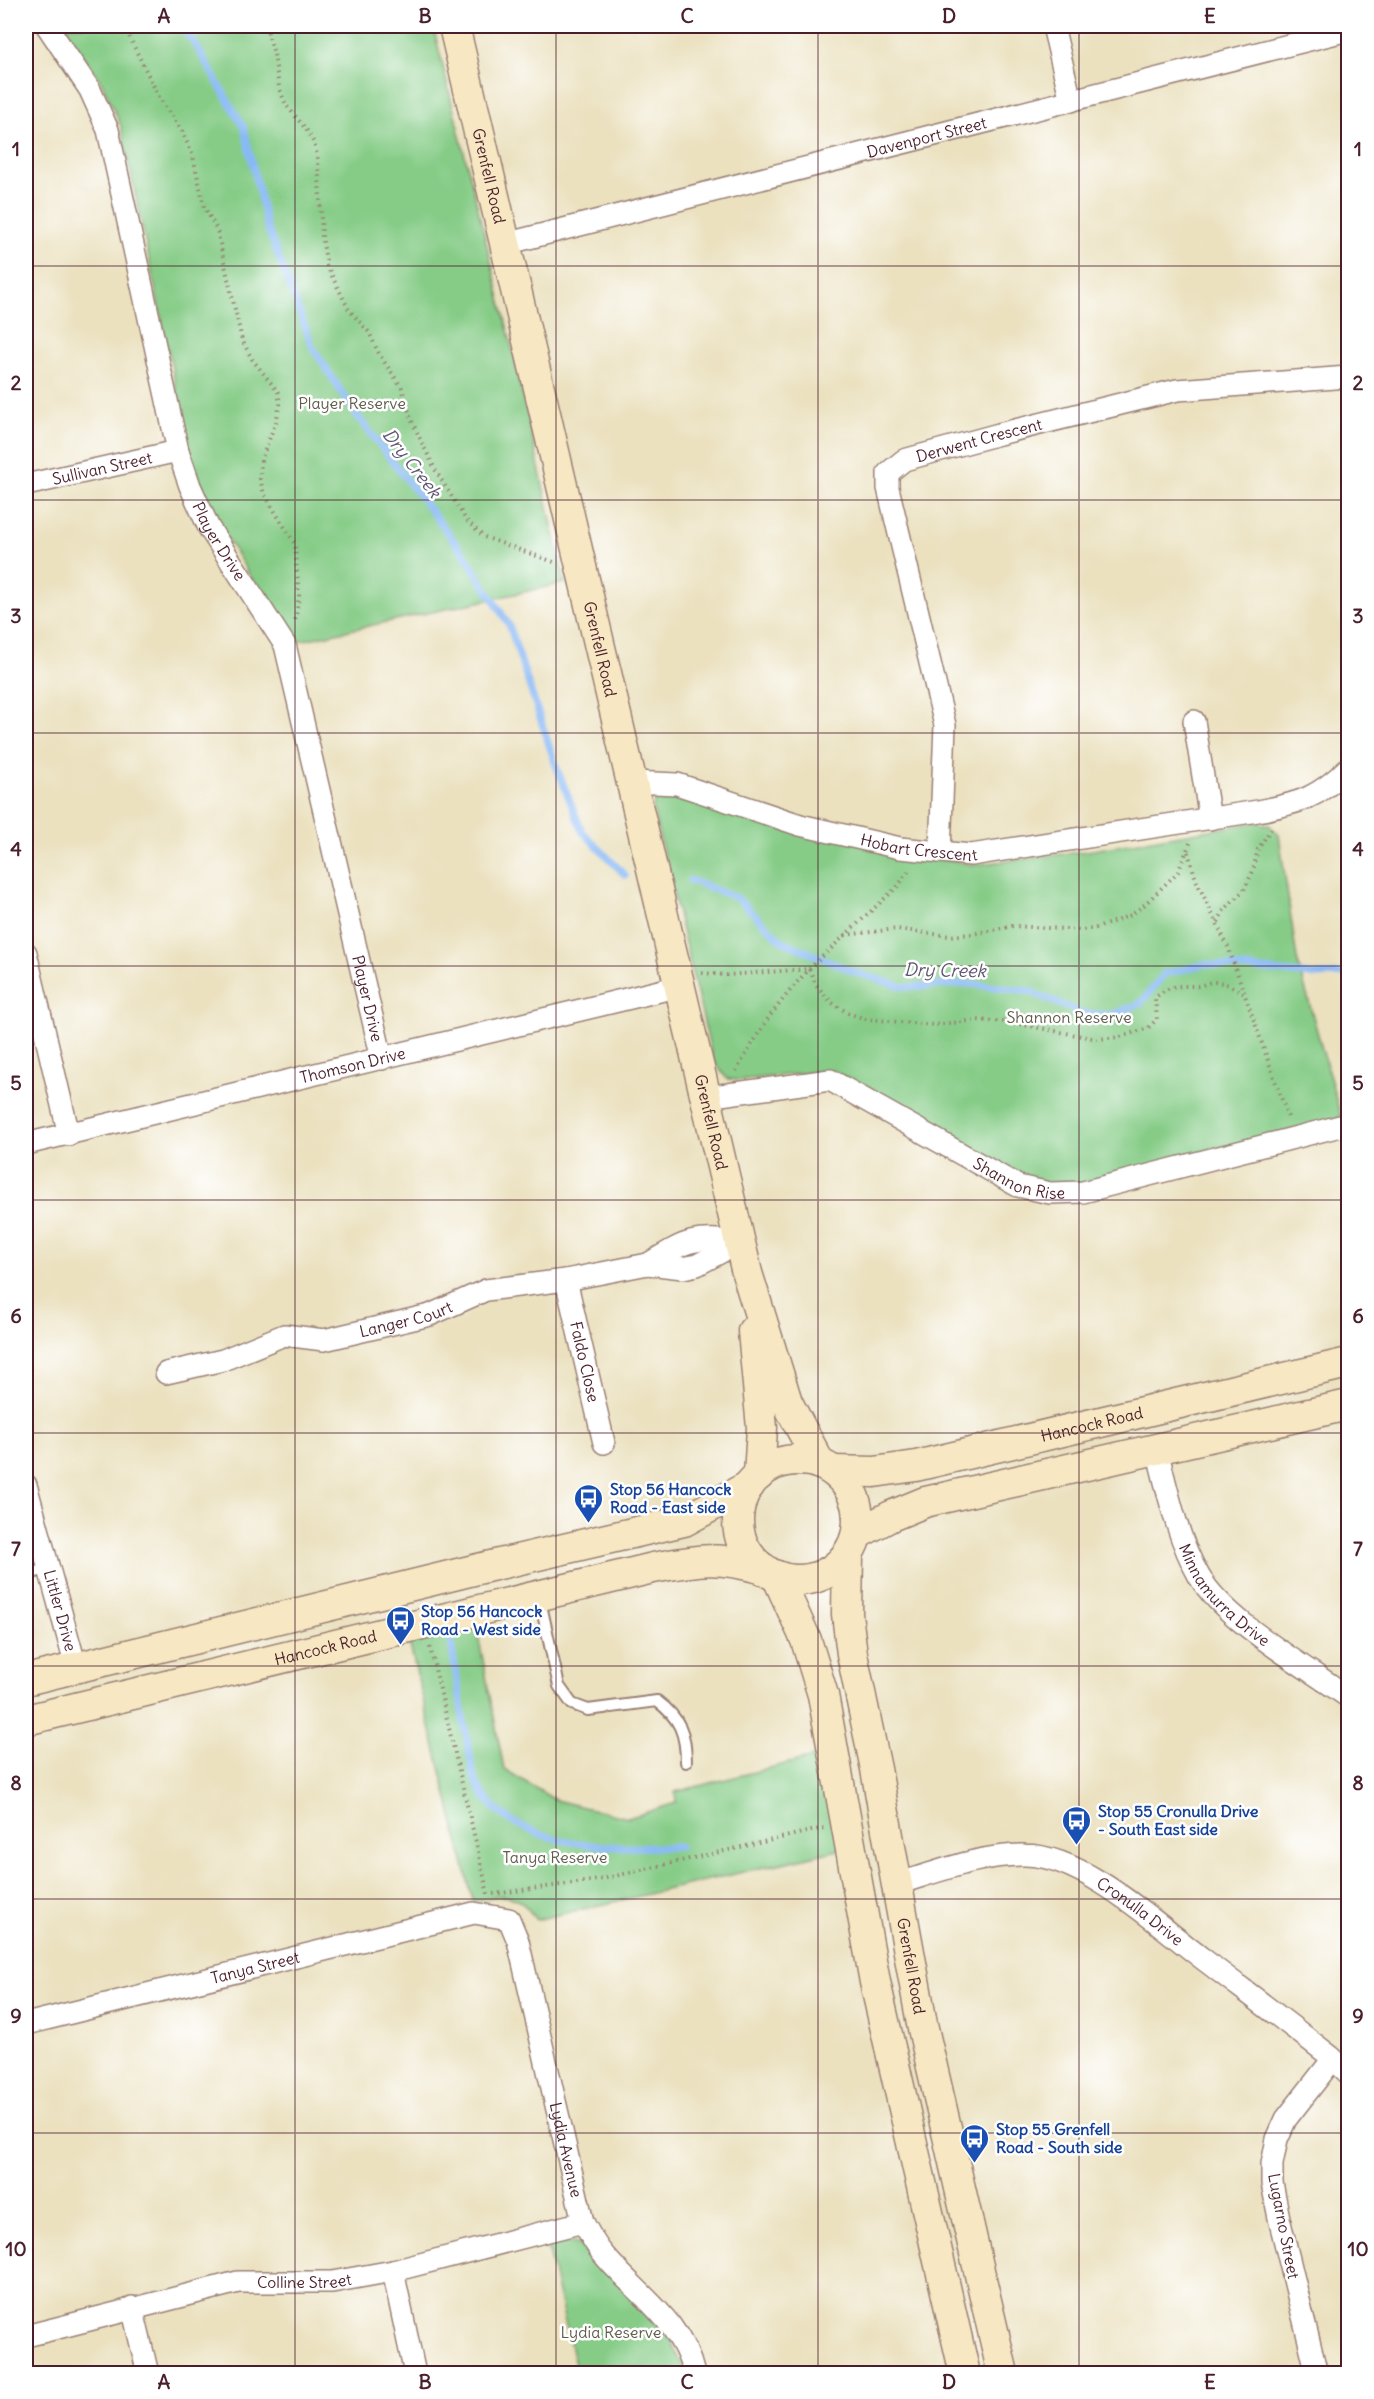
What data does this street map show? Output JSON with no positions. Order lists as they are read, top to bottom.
{
  "streets": {
    "main road": ["Grenfell Road", "Hancock Road"],
    "street": [
      "Davenport Street",
      "Derwent Crescent",
      "Sullivan Street",
      "Player Drive",
      "Hobart Crescent",
      "Thomson Drive",
      "Shannon Rise",
      "Langer Court",
      "Faldo Close",
      "Minnamurra Drive",
      "Littler Drive",
      "Cronulla Drive",
      "Tanya Street",
      "Lydia Avenue",
      "Lugarno Street",
      "Colline Street"
    ]
  },
  "crossings": [
    ["Davenport Street", "Grenfell Road"],
    ["Grenfell Road", "Hobart Crescent"],
    ["Grenfell Road", "Thomson Drive"],
    ["Grenfell Road", "Shannon Rise"],
    ["Grenfell Road", "Langer Court"],
    ["Grenfell Road", "Hancock Road"],
    ["Grenfell Road", "Cronulla Drive"],
    ["Derwent Crescent", "Hobart Crescent"],
    ["Sullivan Street", "Player Drive"],
    ["Player Drive", "Thomson Drive"],
    ["Langer Court", "Faldo Close"],
    ["Cronulla Drive", "Lugarno Street"],
    ["Tanya Street", "Lydia Avenue"],
    ["Lydia Avenue", "Colline Street"]
  ],
  "water": ["Dry Creek"],
  "parks": [
    "Player Reserve",
    "Shannon Reserve",
    "Tanya Reserve",
    "Lydia Reserve"
  ],
  "places": {
    "bus stop": [
      "Stop 56 Hancock Road - East side",
      "Stop 56 Hancock Road - West side",
      "Stop 55 Cronulla Drive - South East side",
      "Stop 55 Grenfell Road - South side"
    ]
  },
  "grid": {
    "columns": [
      "A",
      "B",
      "C",
      "D",
      "E"
    ],
    "rows": [
      "1",
      "2",
      "3",
      "4",
      "5",
      "6",
      "7",
      "8",
      "9",
      "10"
    ]
  }
}
